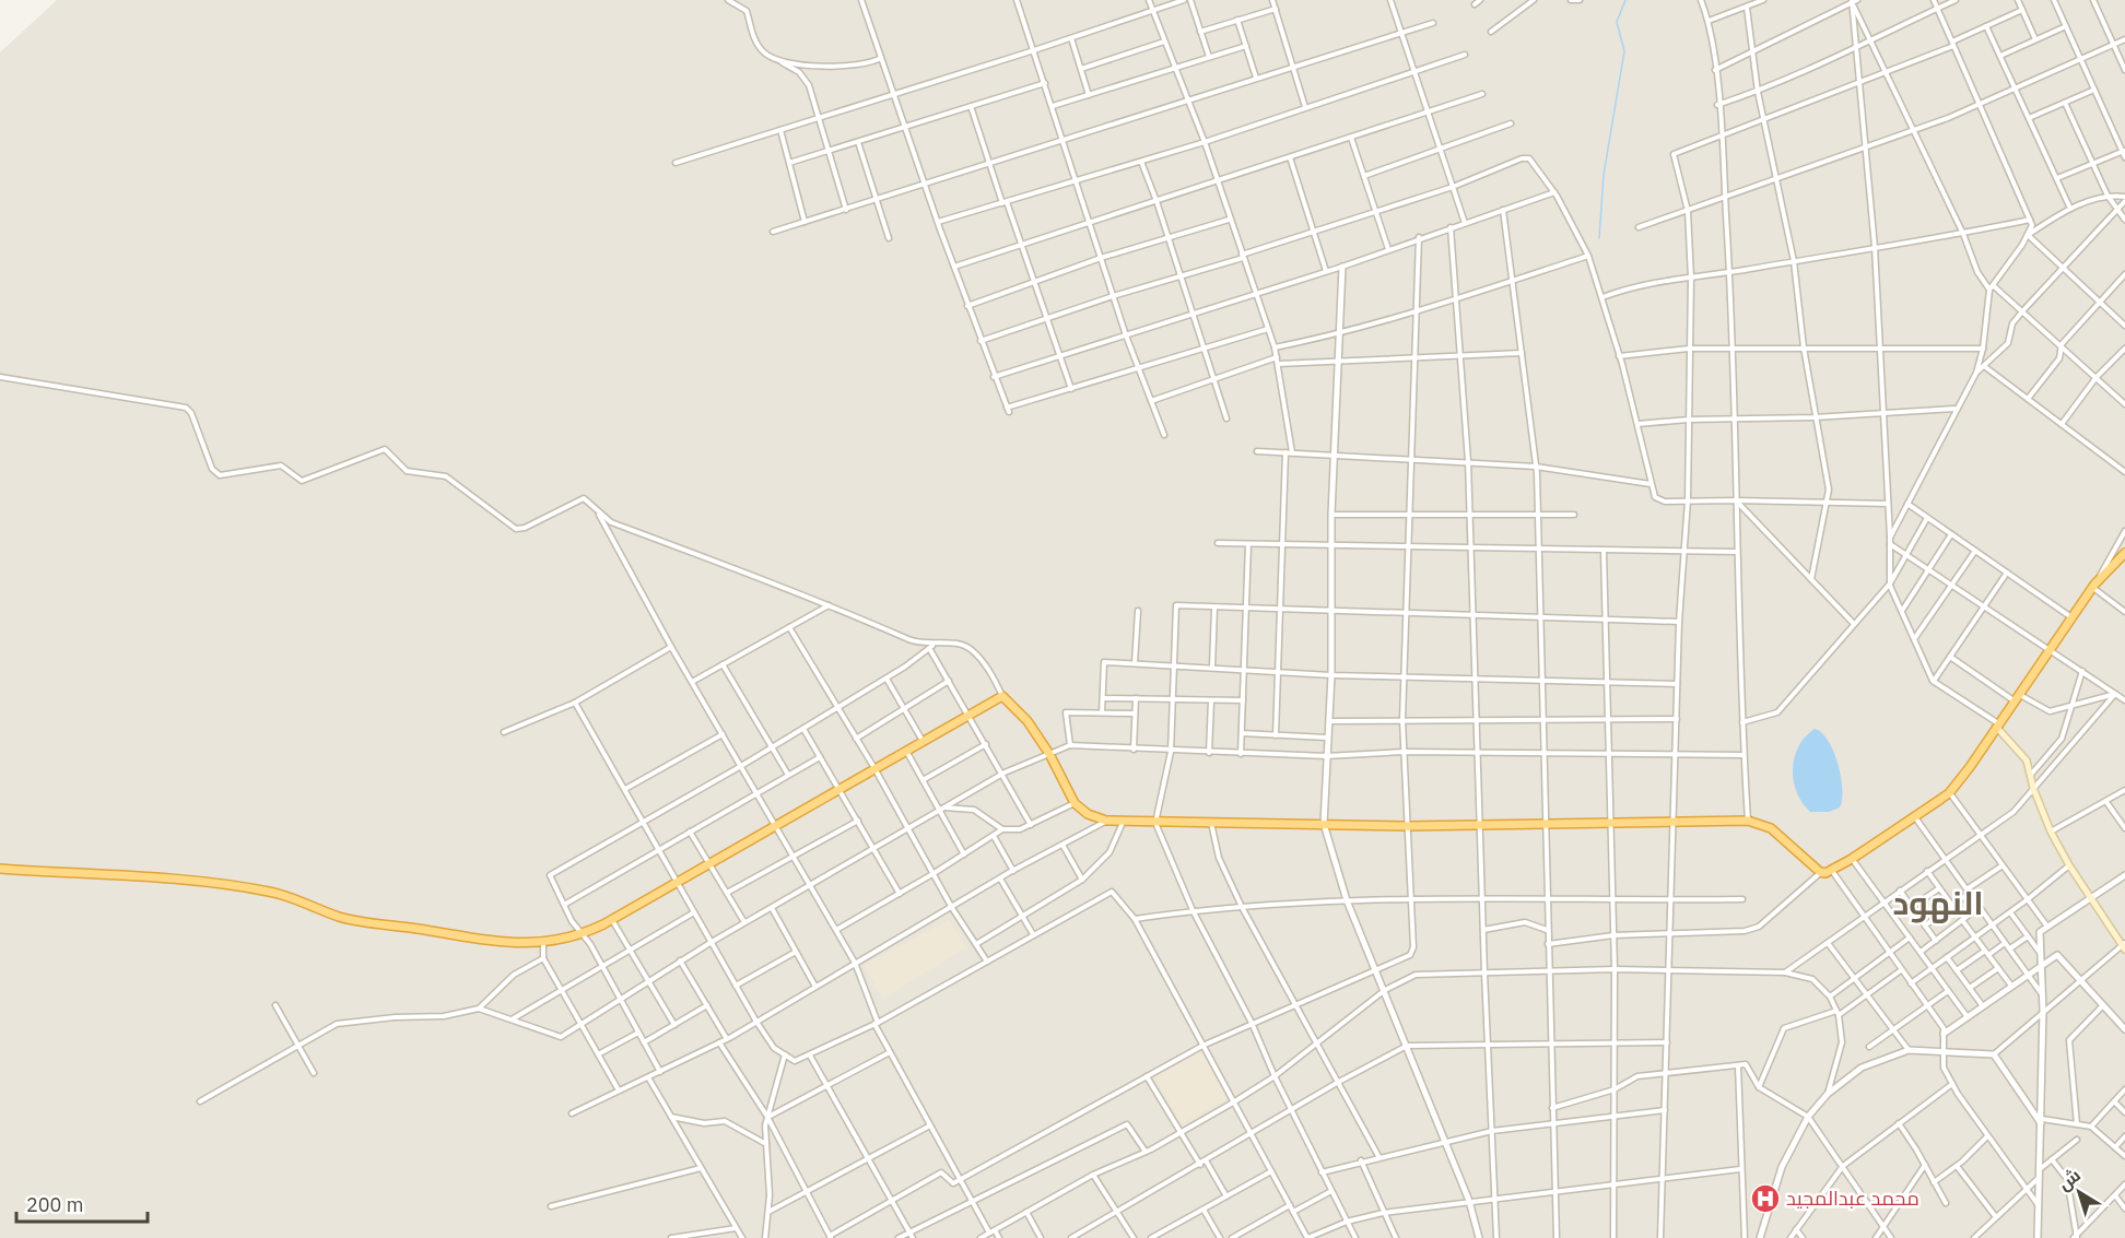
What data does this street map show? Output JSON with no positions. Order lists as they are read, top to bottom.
{
  "districts": ["النهود"],
  "places": {
    "hospital": ["محمد عبدالمجيد"]
  },
  "scale_bar": "200 m",
  "north": "top left"
}
